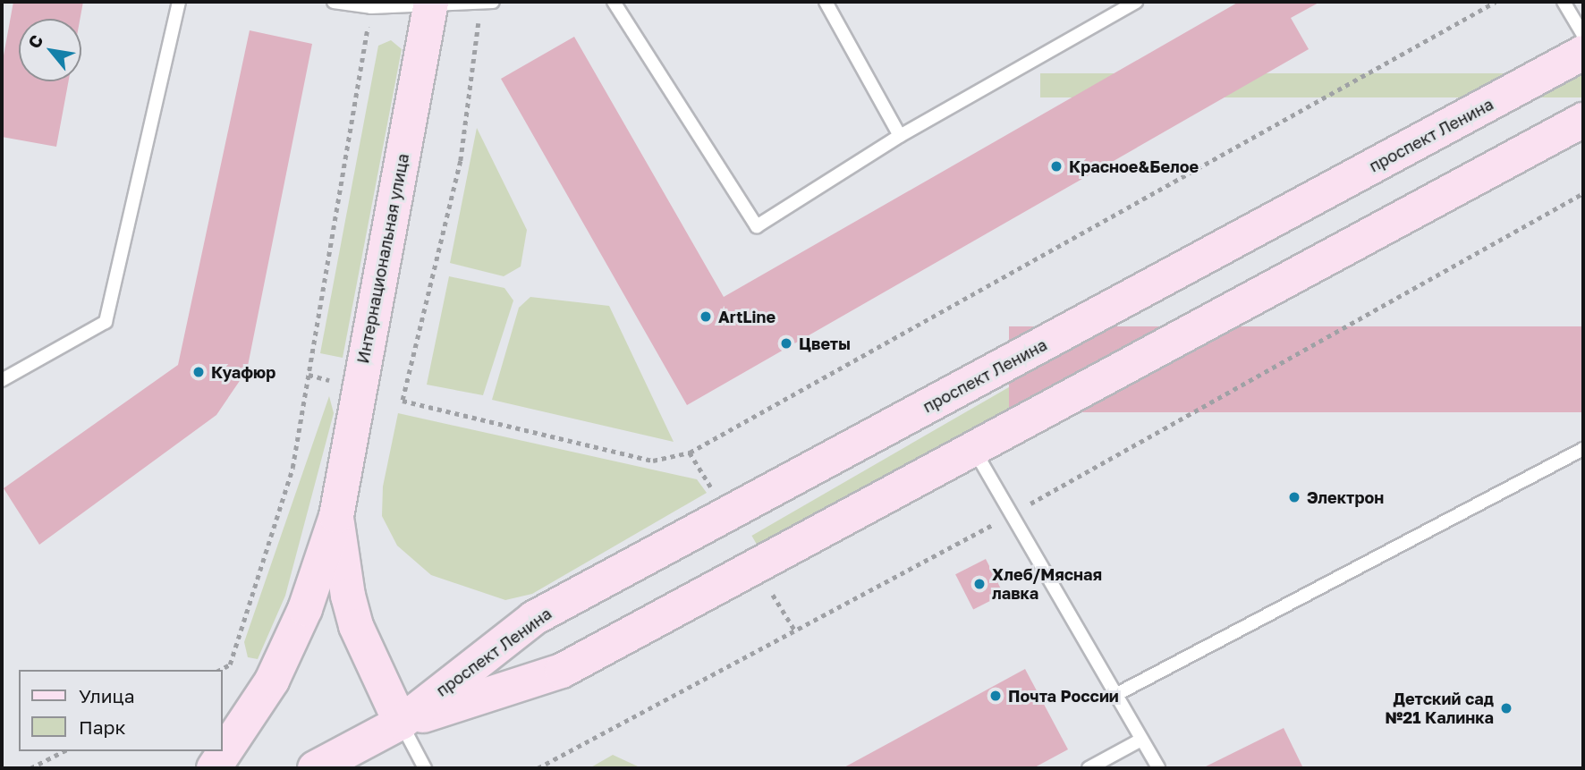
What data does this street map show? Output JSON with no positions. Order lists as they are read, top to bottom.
{
  "streets": {
    "main road": ["проспект Ленина", "Интернациональная улица"]
  },
  "crossings": [
    ["проспект Ленина", "Интернациональная улица"]
  ],
  "places": [
    "Красное&Белое",
    "ArtLine",
    "Цветы",
    "Куафюр",
    "Электрон",
    "Хлеб/Мясная лавка",
    "Почта России",
    "Детский сад №21 Калинка"
  ],
  "legend": ["Улица", "Парк"],
  "north": "top left"
}
